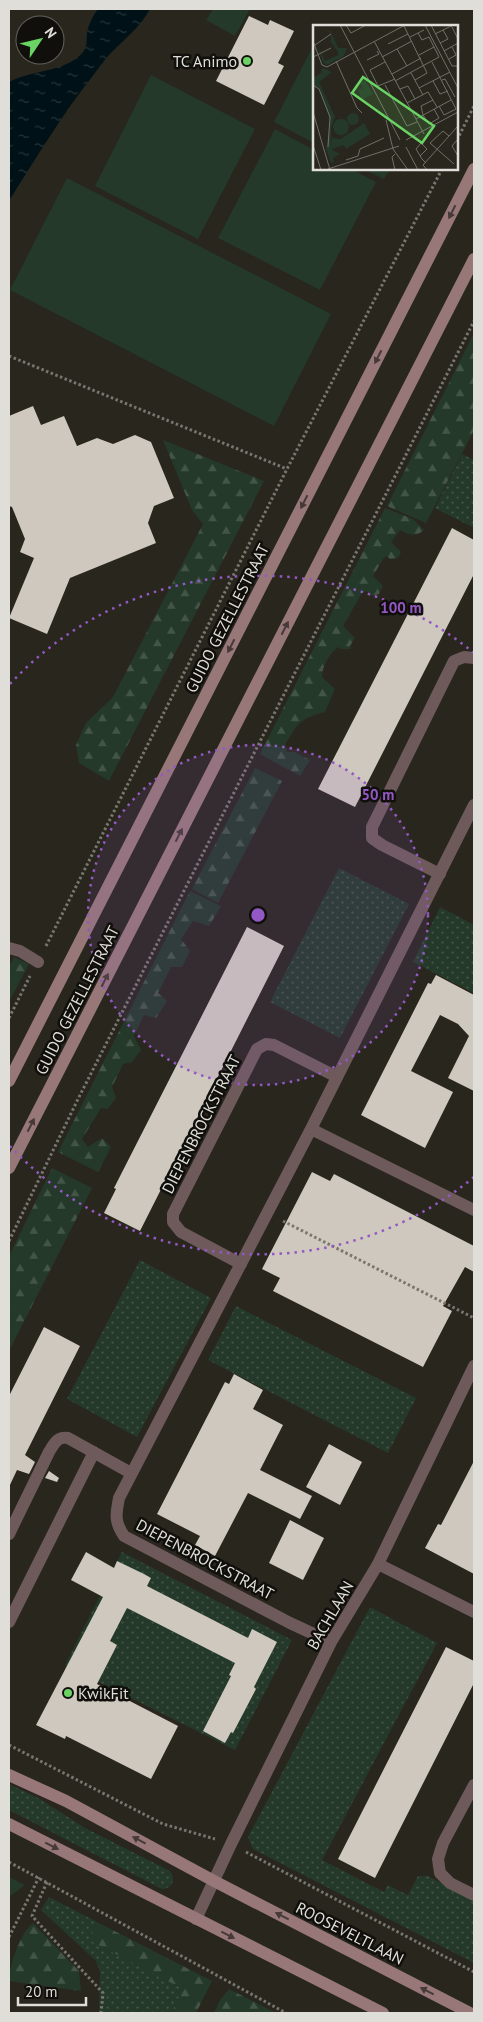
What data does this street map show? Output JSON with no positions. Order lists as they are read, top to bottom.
{
  "streets": {
    "main road": ["GUIDO GEZELLESTRAAT", "ROOSEVELTLAAN"],
    "street": ["DIEPENBROCKSTRAAT", "BACHLAAN"]
  },
  "crossings": [
    ["DIEPENBROCKSTRAAT", "BACHLAAN"],
    ["BACHLAAN", "ROOSEVELTLAAN"]
  ],
  "places": ["TC Animo", "KwikFit"],
  "scale_bar": "20 m",
  "north": "top right",
  "rings": ["100 m", "50 m"]
}
